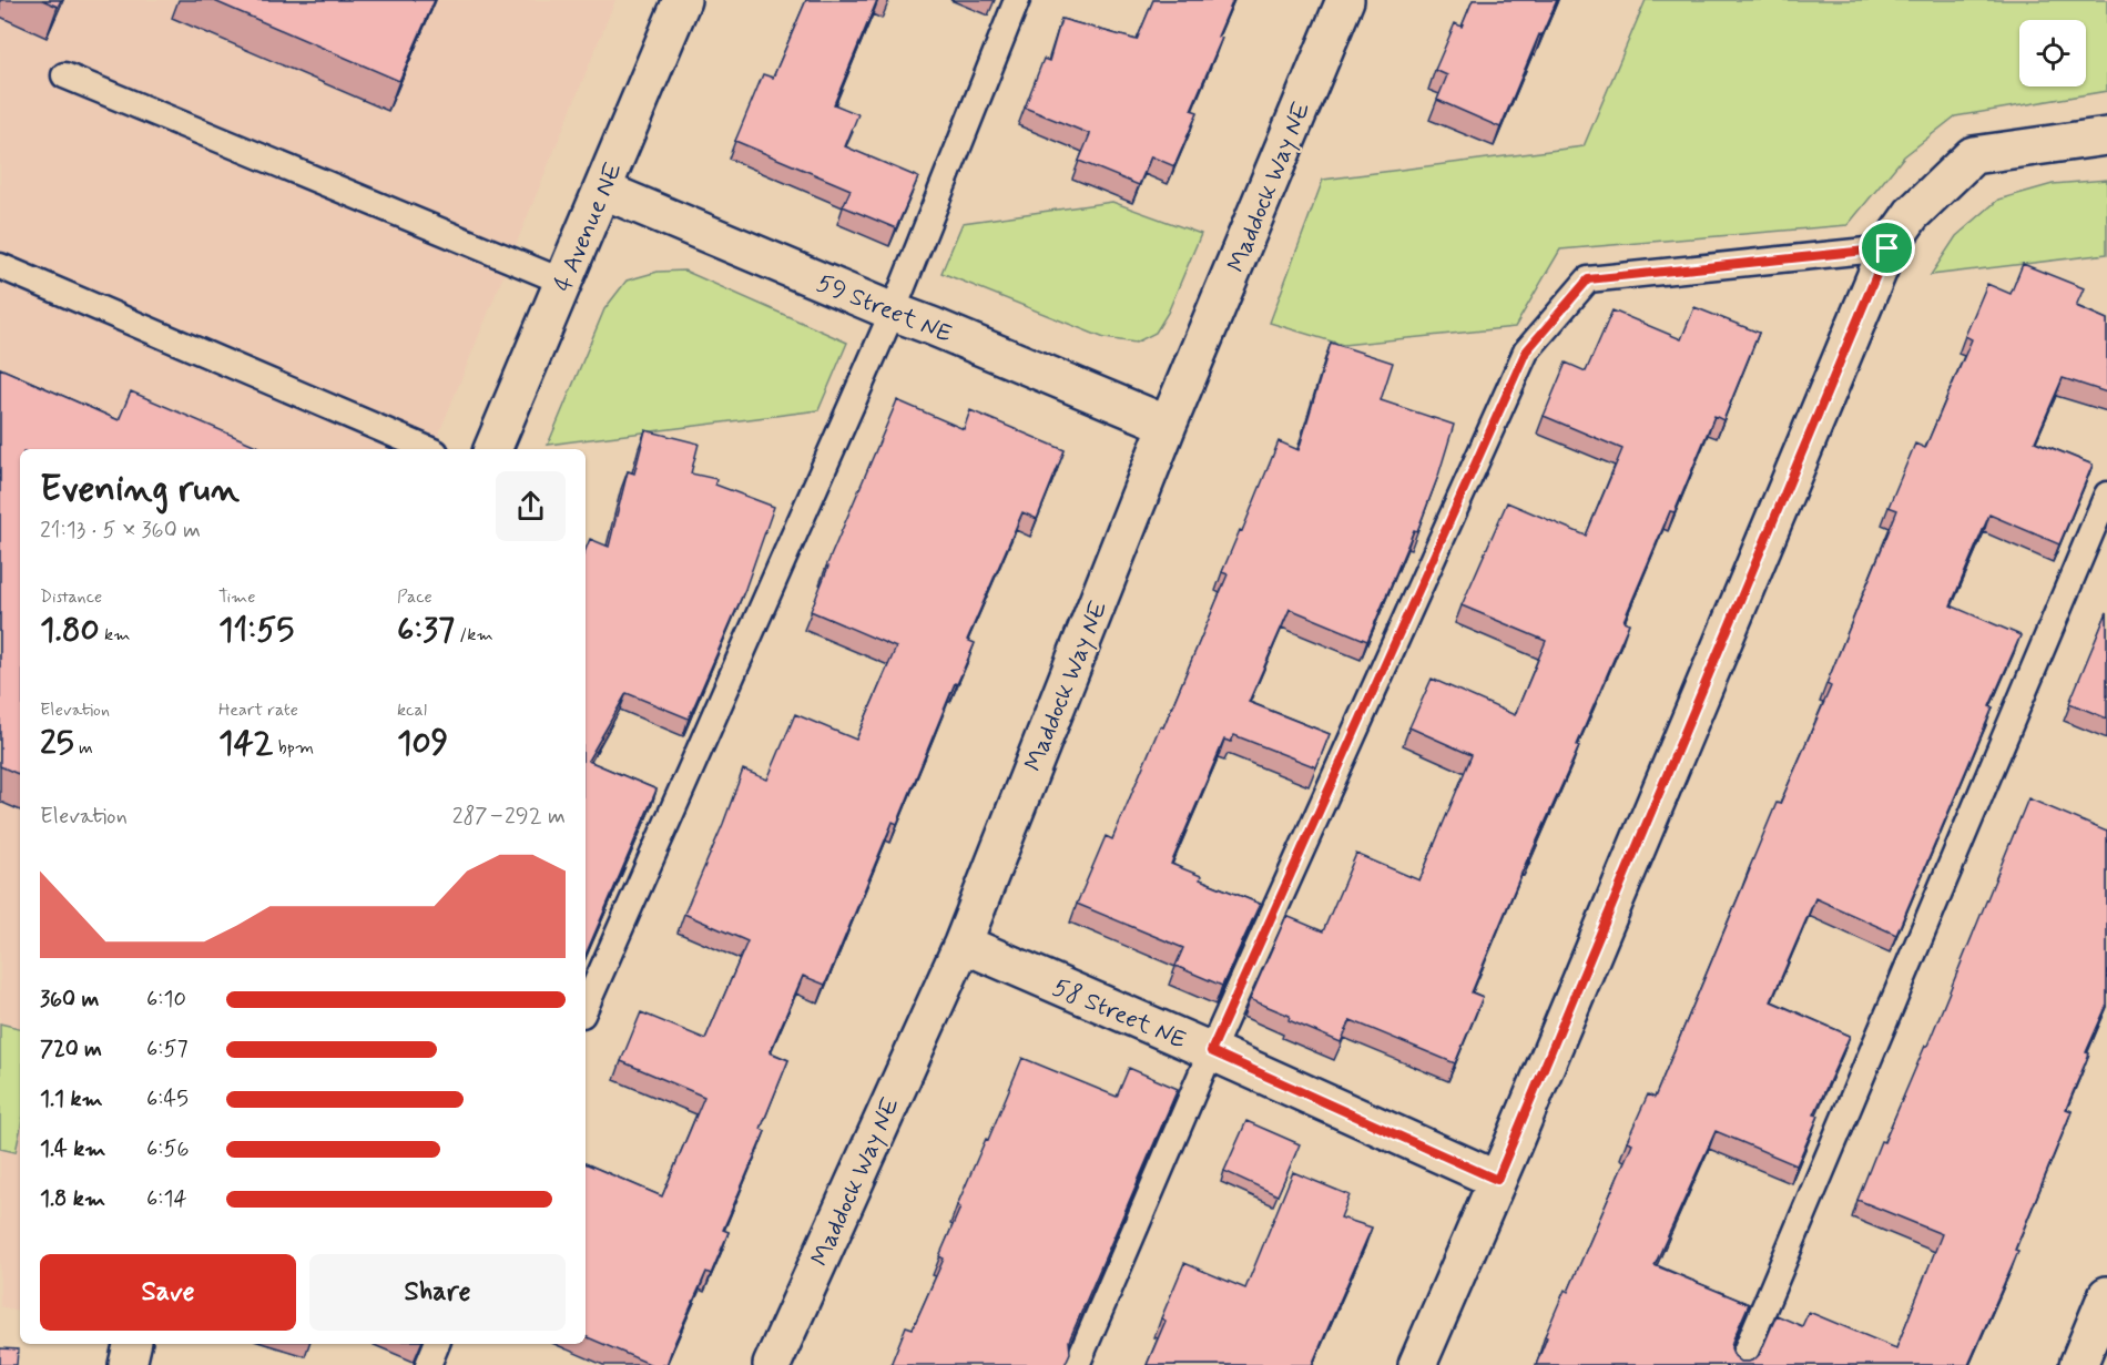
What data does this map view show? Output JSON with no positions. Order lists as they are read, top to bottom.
{
  "streets": {
    "street": [
      "Maddock Way NE",
      "4 Avenue NE",
      "59 Street NE",
      "58 Street NE"
    ]
  },
  "crossings": [
    ["Maddock Way NE", "59 Street NE"],
    ["Maddock Way NE", "58 Street NE"],
    ["4 Avenue NE", "59 Street NE"]
  ],
  "page": {
    "heading": ["Evening run", "21:13 · 5 × 360 m"],
    "stats": [
      ["Distance", "1.80 km"],
      ["Time", "11:55"],
      ["Pace", "6:37 /km"],
      ["Elevation", "25 m"],
      ["Heart rate", "142 bpm"],
      ["kcal", "109"]
    ],
    "chart": ["Elevation", "287–292 m"],
    "list": [
      {
        "name": "360 m",
        "note": "6:10"
      },
      {
        "name": "720 m",
        "note": "6:57"
      },
      {
        "name": "1.1 km",
        "note": "6:45"
      },
      {
        "name": "1.4 km",
        "note": "6:56"
      },
      {
        "name": "1.8 km",
        "note": "6:14"
      }
    ],
    "buttons": ["Save", "Share"]
  }
}
